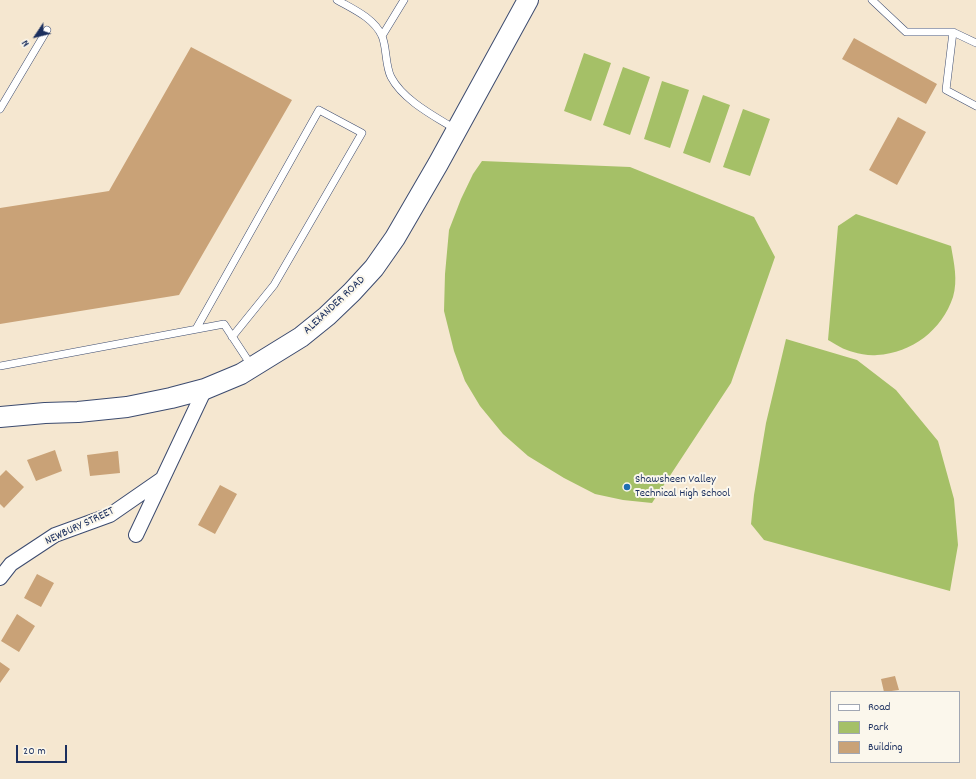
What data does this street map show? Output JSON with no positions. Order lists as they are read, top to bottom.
{
  "streets": {
    "street": ["ALEXANDER ROAD", "NEWBURY STREET"]
  },
  "crossings": [
    ["ALEXANDER ROAD", "NEWBURY STREET"]
  ],
  "places": ["Shawsheen Valley Technical High School"],
  "legend": ["Road", "Park", "Building"],
  "scale_bar": "20 m",
  "north": "bottom left"
}
